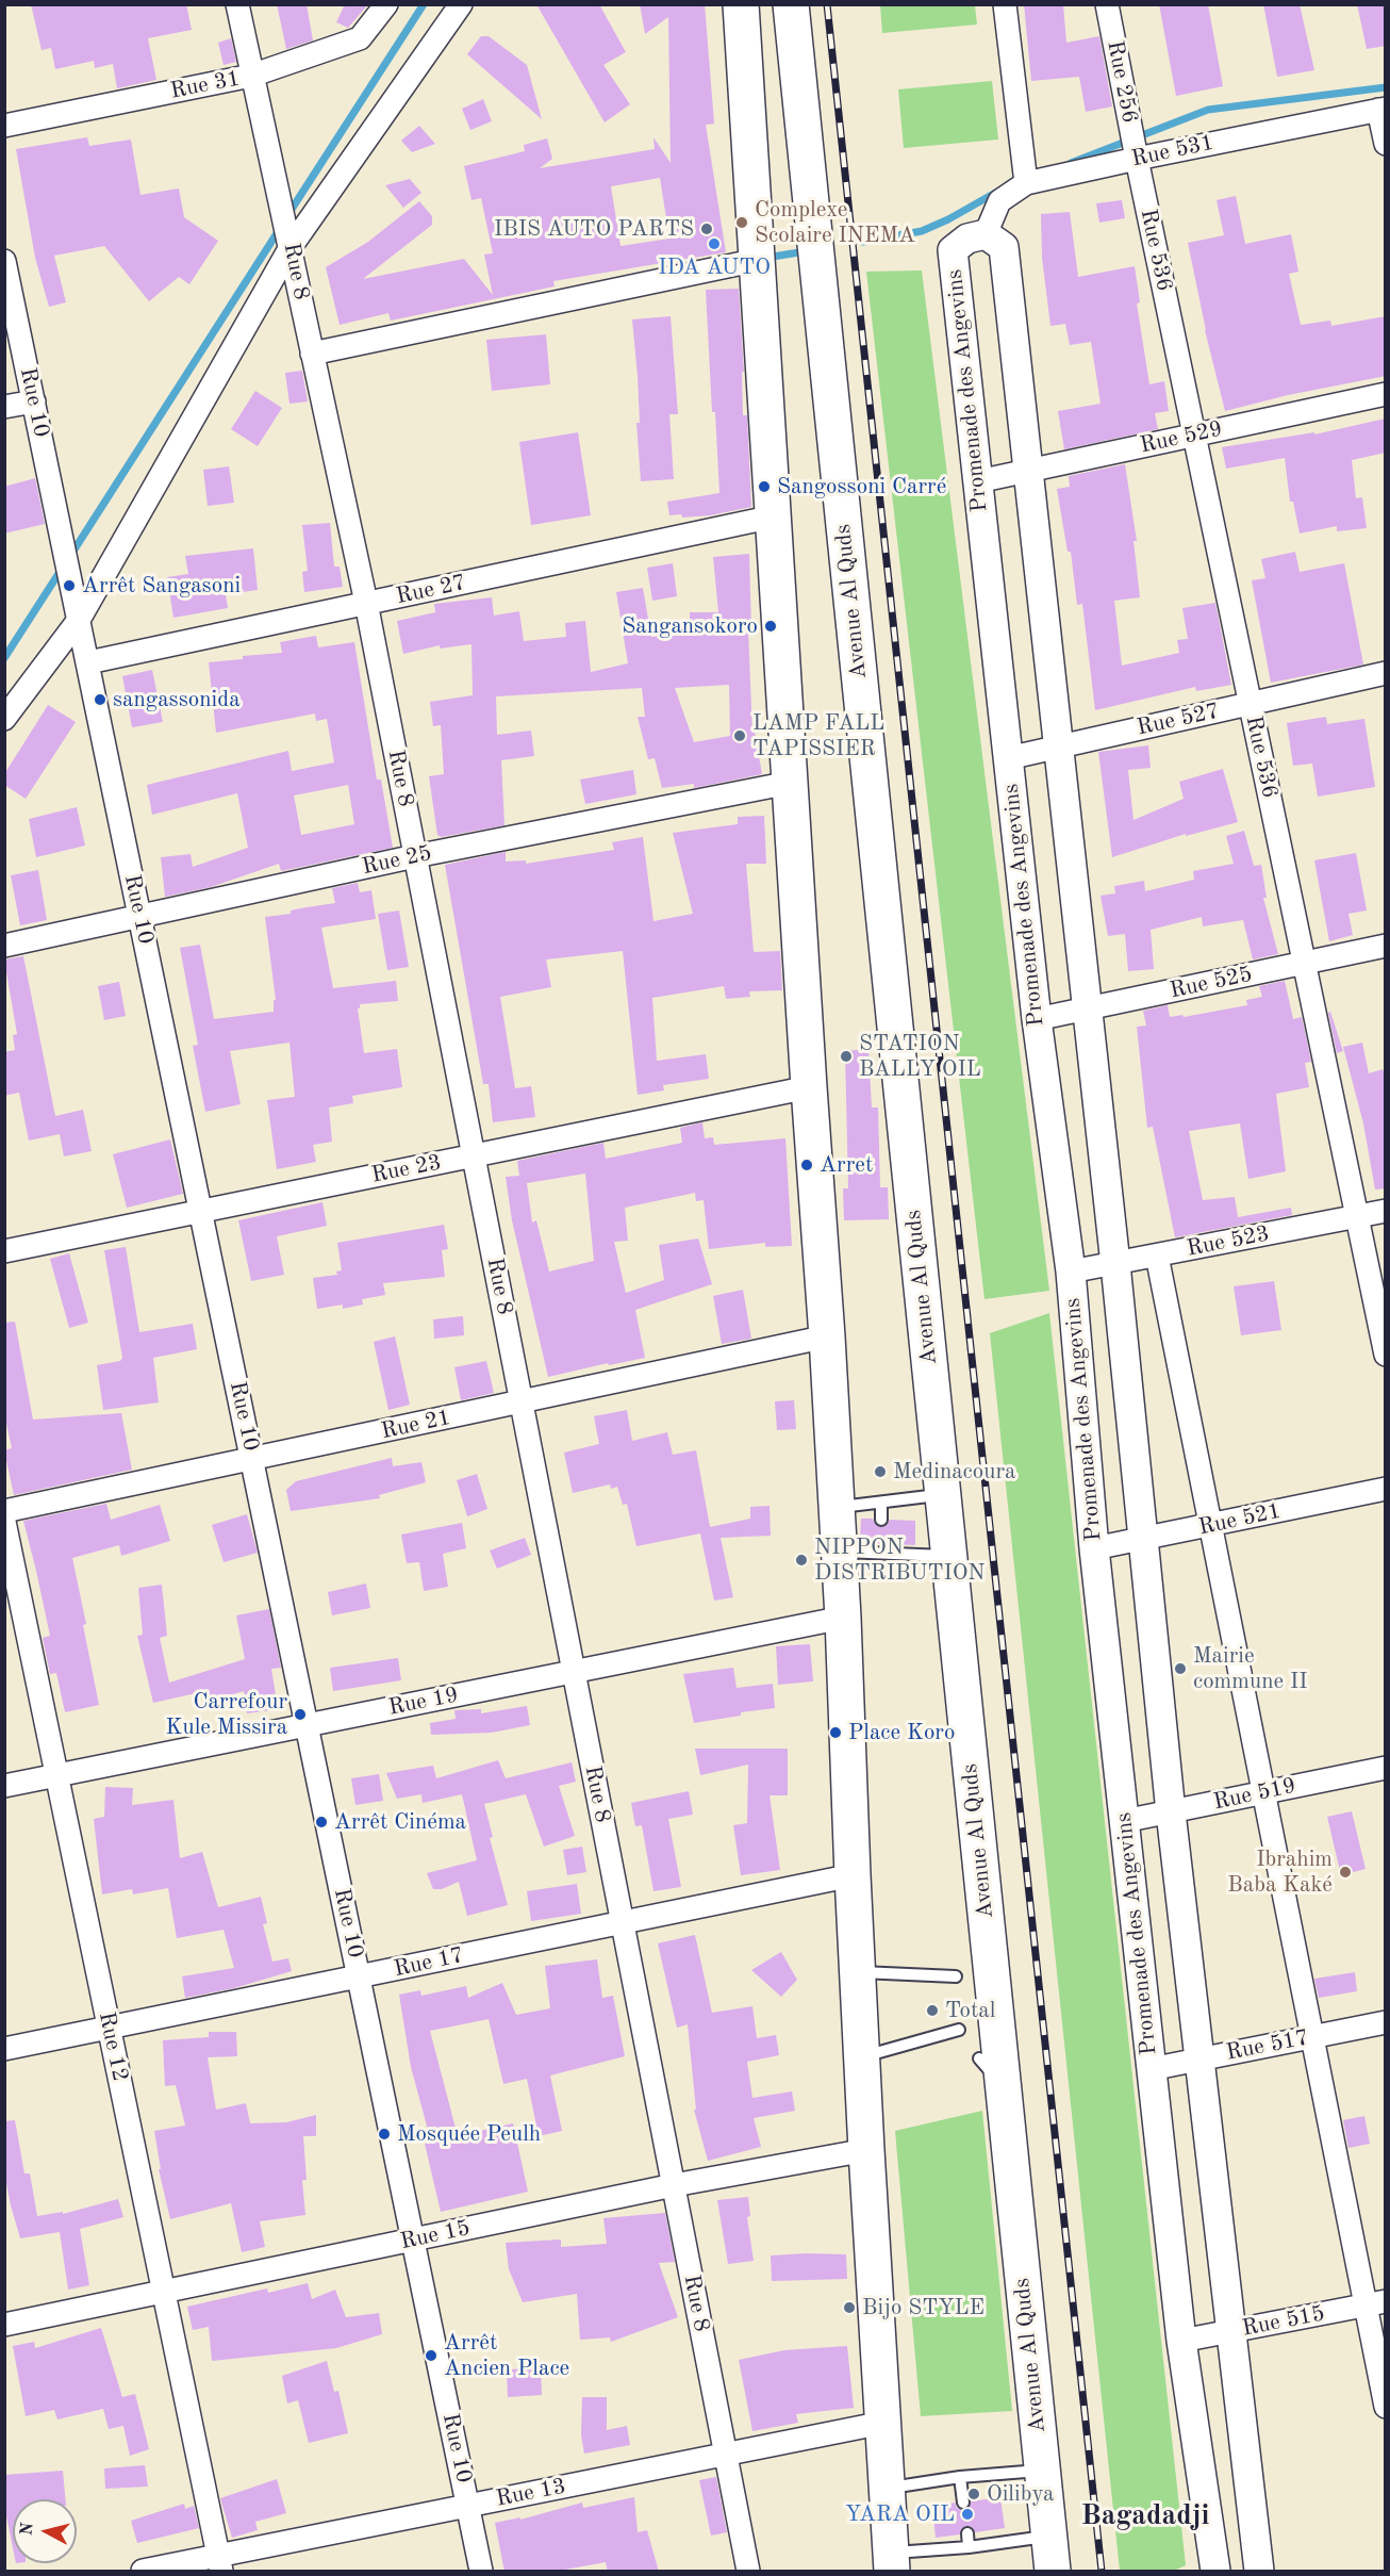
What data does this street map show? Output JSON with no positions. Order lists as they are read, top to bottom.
{
  "streets": {
    "main road": ["Avenue Al Quds"],
    "street": [
      "Rue 256",
      "Rue 31",
      "Rue 531",
      "Rue 536",
      "Rue 8",
      "Promenade des Angevins",
      "Rue 10",
      "Rue 529",
      "Rue 27",
      "Rue 527",
      "Rue 25",
      "Rue 525",
      "Rue 23",
      "Rue 523",
      "Rue 21",
      "Rue 521",
      "Rue 19",
      "Rue 519",
      "Rue 17",
      "Rue 517",
      "Rue 12",
      "Rue 15",
      "Rue 515",
      "Rue 13"
    ]
  },
  "crossings": [
    ["Rue 256", "Rue 531"],
    ["Rue 256", "Rue 536"],
    ["Rue 31", "Rue 8"],
    ["Rue 531", "Rue 536"],
    ["Rue 531", "Promenade des Angevins"],
    ["Rue 536", "Rue 529"],
    ["Rue 536", "Rue 527"],
    ["Rue 536", "Rue 525"],
    ["Rue 536", "Rue 523"],
    ["Rue 8", "Rue 27"],
    ["Rue 8", "Rue 25"],
    ["Rue 8", "Rue 23"],
    ["Rue 8", "Rue 21"],
    ["Rue 8", "Rue 19"],
    ["Rue 8", "Rue 17"],
    ["Rue 8", "Rue 15"],
    ["Rue 8", "Rue 13"],
    ["Promenade des Angevins", "Rue 529"],
    ["Promenade des Angevins", "Rue 527"],
    ["Promenade des Angevins", "Rue 525"],
    ["Promenade des Angevins", "Rue 523"],
    ["Promenade des Angevins", "Rue 521"],
    ["Promenade des Angevins", "Rue 519"],
    ["Promenade des Angevins", "Rue 517"],
    ["Promenade des Angevins", "Rue 515"],
    ["Rue 10", "Rue 27"],
    ["Rue 10", "Rue 25"],
    ["Rue 10", "Rue 23"],
    ["Rue 10", "Rue 21"],
    ["Rue 10", "Rue 19"],
    ["Rue 10", "Rue 17"],
    ["Rue 10", "Rue 15"],
    ["Rue 10", "Rue 13"],
    ["Rue 19", "Rue 12"],
    ["Rue 17", "Rue 12"],
    ["Rue 12", "Rue 15"],
    ["Rue 12", "Rue 13"]
  ],
  "districts": ["Bagadadji"],
  "places": [
    "Complexe Scolaire INEMA",
    "IBIS AUTO PARTS",
    "IDA AUTO",
    "Sangossoni Carré",
    "Arrêt Sangasoni",
    "Sangansokoro",
    "sangassonida",
    "LAMP FALL TAPISSIER",
    "STATION BALLY OIL",
    "Arret",
    "Medinacoura",
    "NIPPON DISTRIBUTION",
    "Mairie commune II",
    "Carrefour Kule Missira",
    "Place Koro",
    "Arrêt Cinéma",
    "Ibrahim Baba Kaké",
    "Total",
    "Mosquée Peulh",
    "Bijo STYLE",
    "Arrêt Ancien Place",
    "Oilibya",
    "YARA OIL"
  ],
  "north": "left"
}
